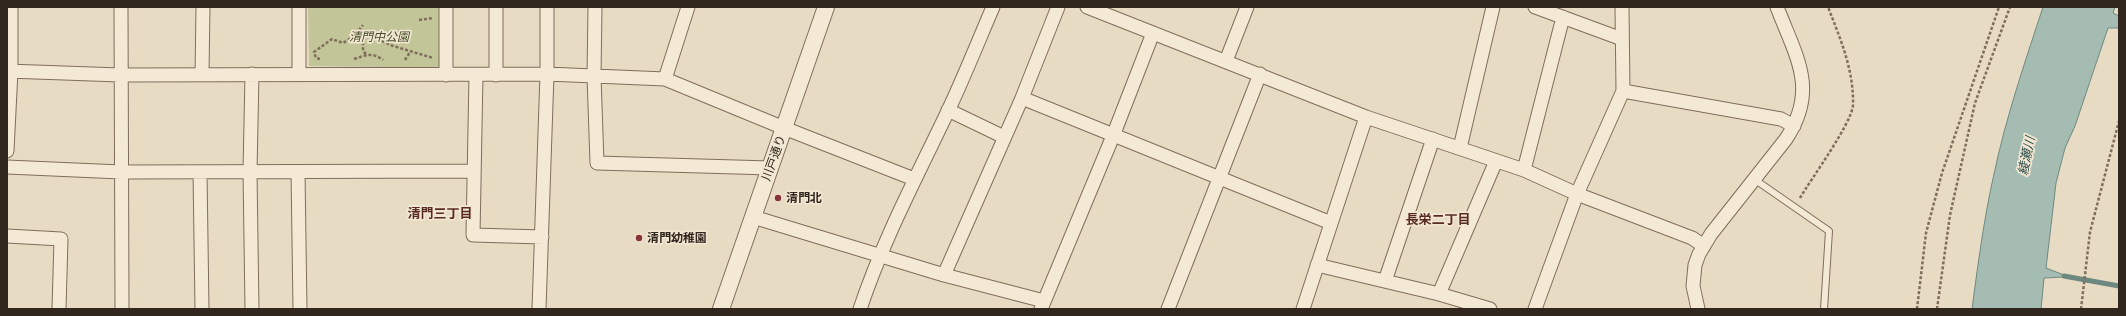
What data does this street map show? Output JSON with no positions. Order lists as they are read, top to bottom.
{
  "streets": {
    "street": ["川戸通り"]
  },
  "districts": ["清門三丁目", "長栄二丁目"],
  "water": ["綾瀬川"],
  "parks": ["清門中公園"],
  "places": ["清門北", "清門幼稚園"]
}
